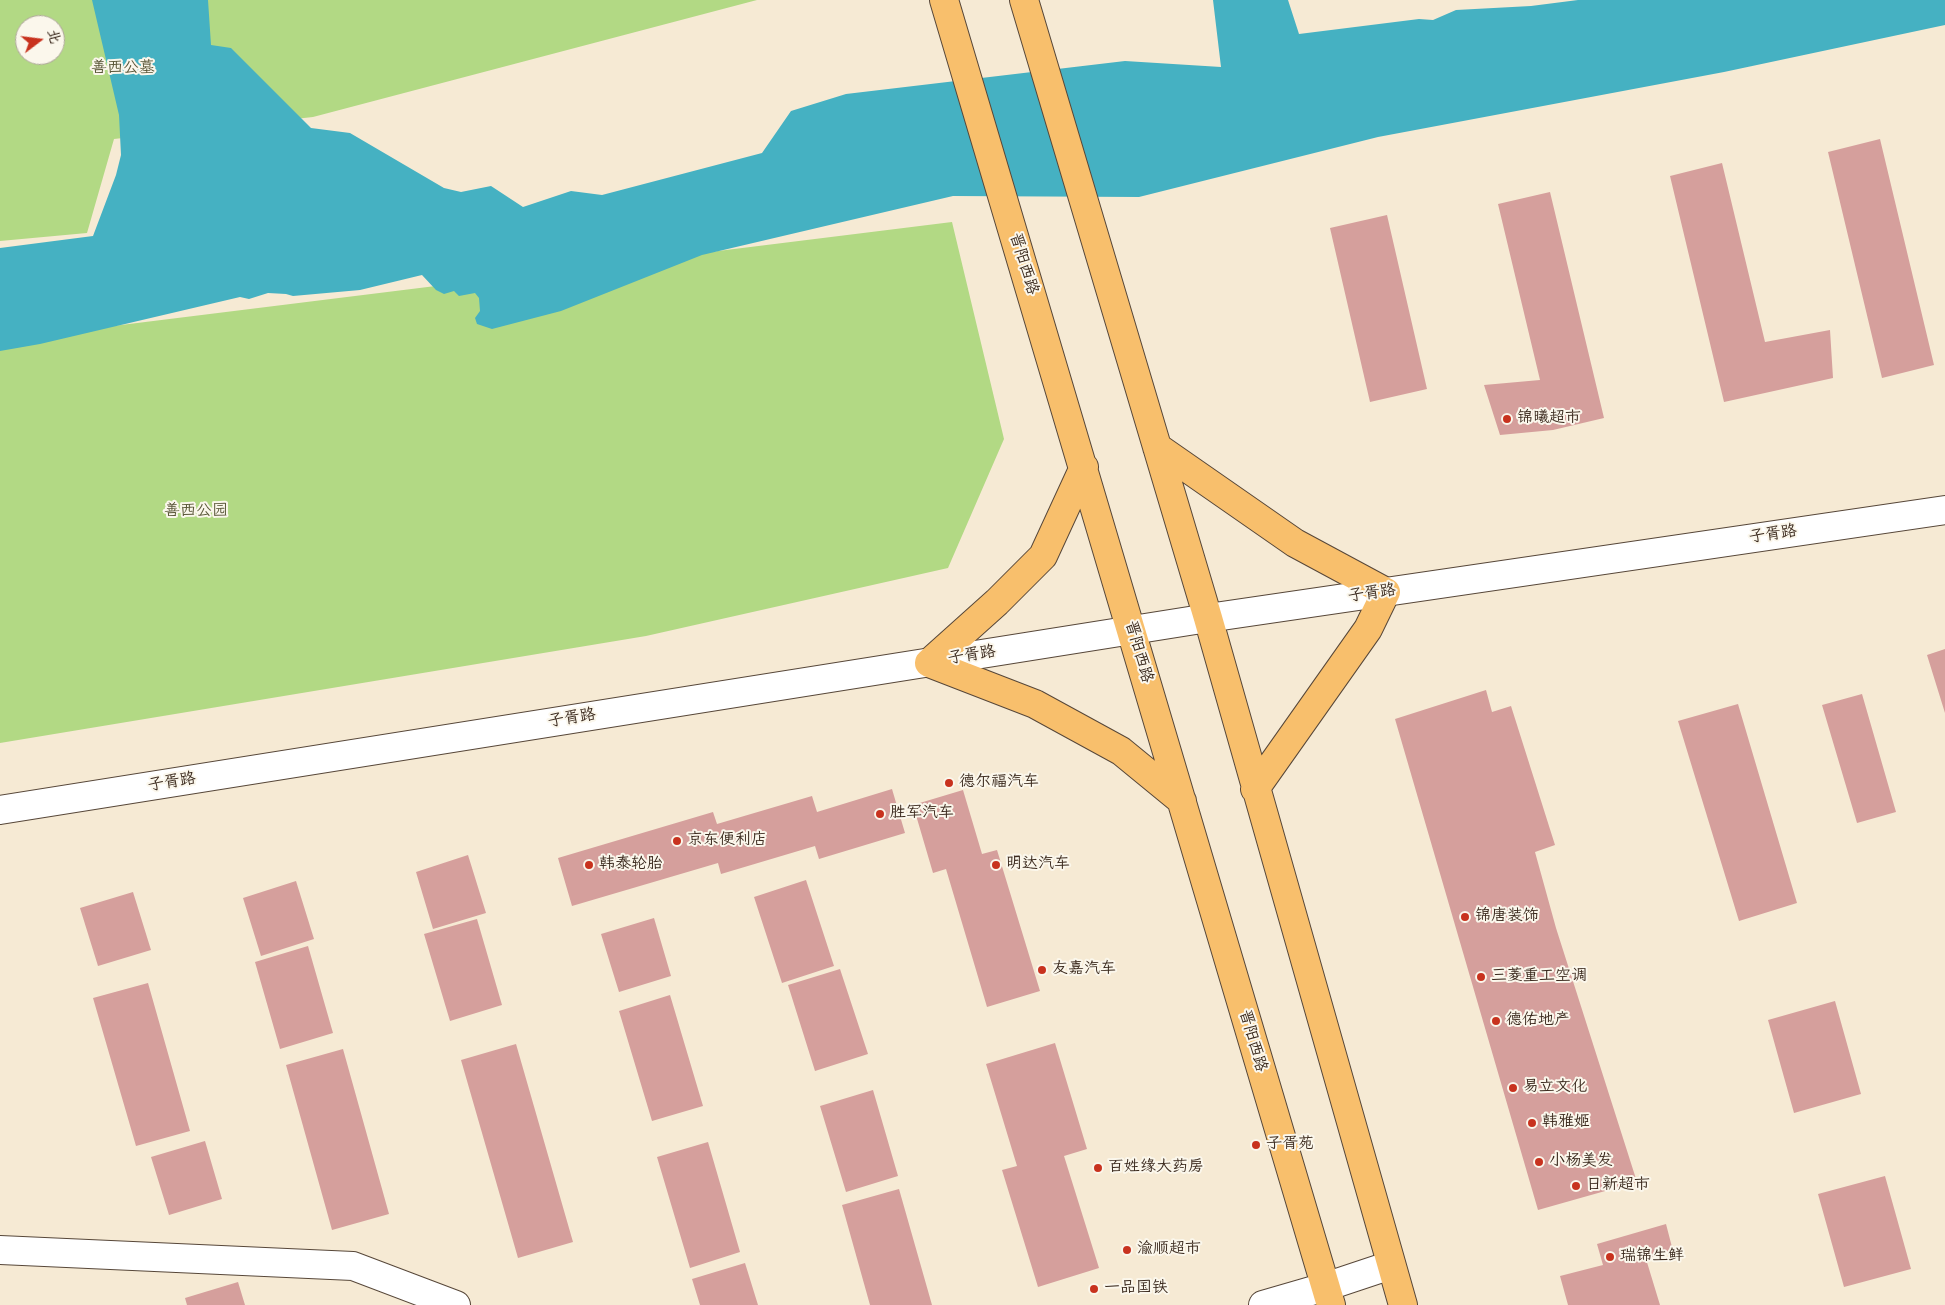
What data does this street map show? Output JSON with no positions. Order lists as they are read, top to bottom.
{
  "streets": {
    "main road": ["晋阳西路"],
    "street": ["子胥路"]
  },
  "crossings": [
    ["晋阳西路", "子胥路"]
  ],
  "parks": ["善西公墓", "善西公园"],
  "places": [
    "锦曦超市",
    "德尔福汽车",
    "胜军汽车",
    "京东便利店",
    "韩泰轮胎",
    "明达汽车",
    "锦唐装饰",
    "友嘉汽车",
    "三菱重工空调",
    "德佑地产",
    "易立文化",
    "韩雅姬",
    "子胥苑",
    "小杨美发",
    "百姓缘大药房",
    "日新超市",
    "渝顺超市",
    "瑞锦生鲜",
    "一品国铁"
  ],
  "north": "right"
}
